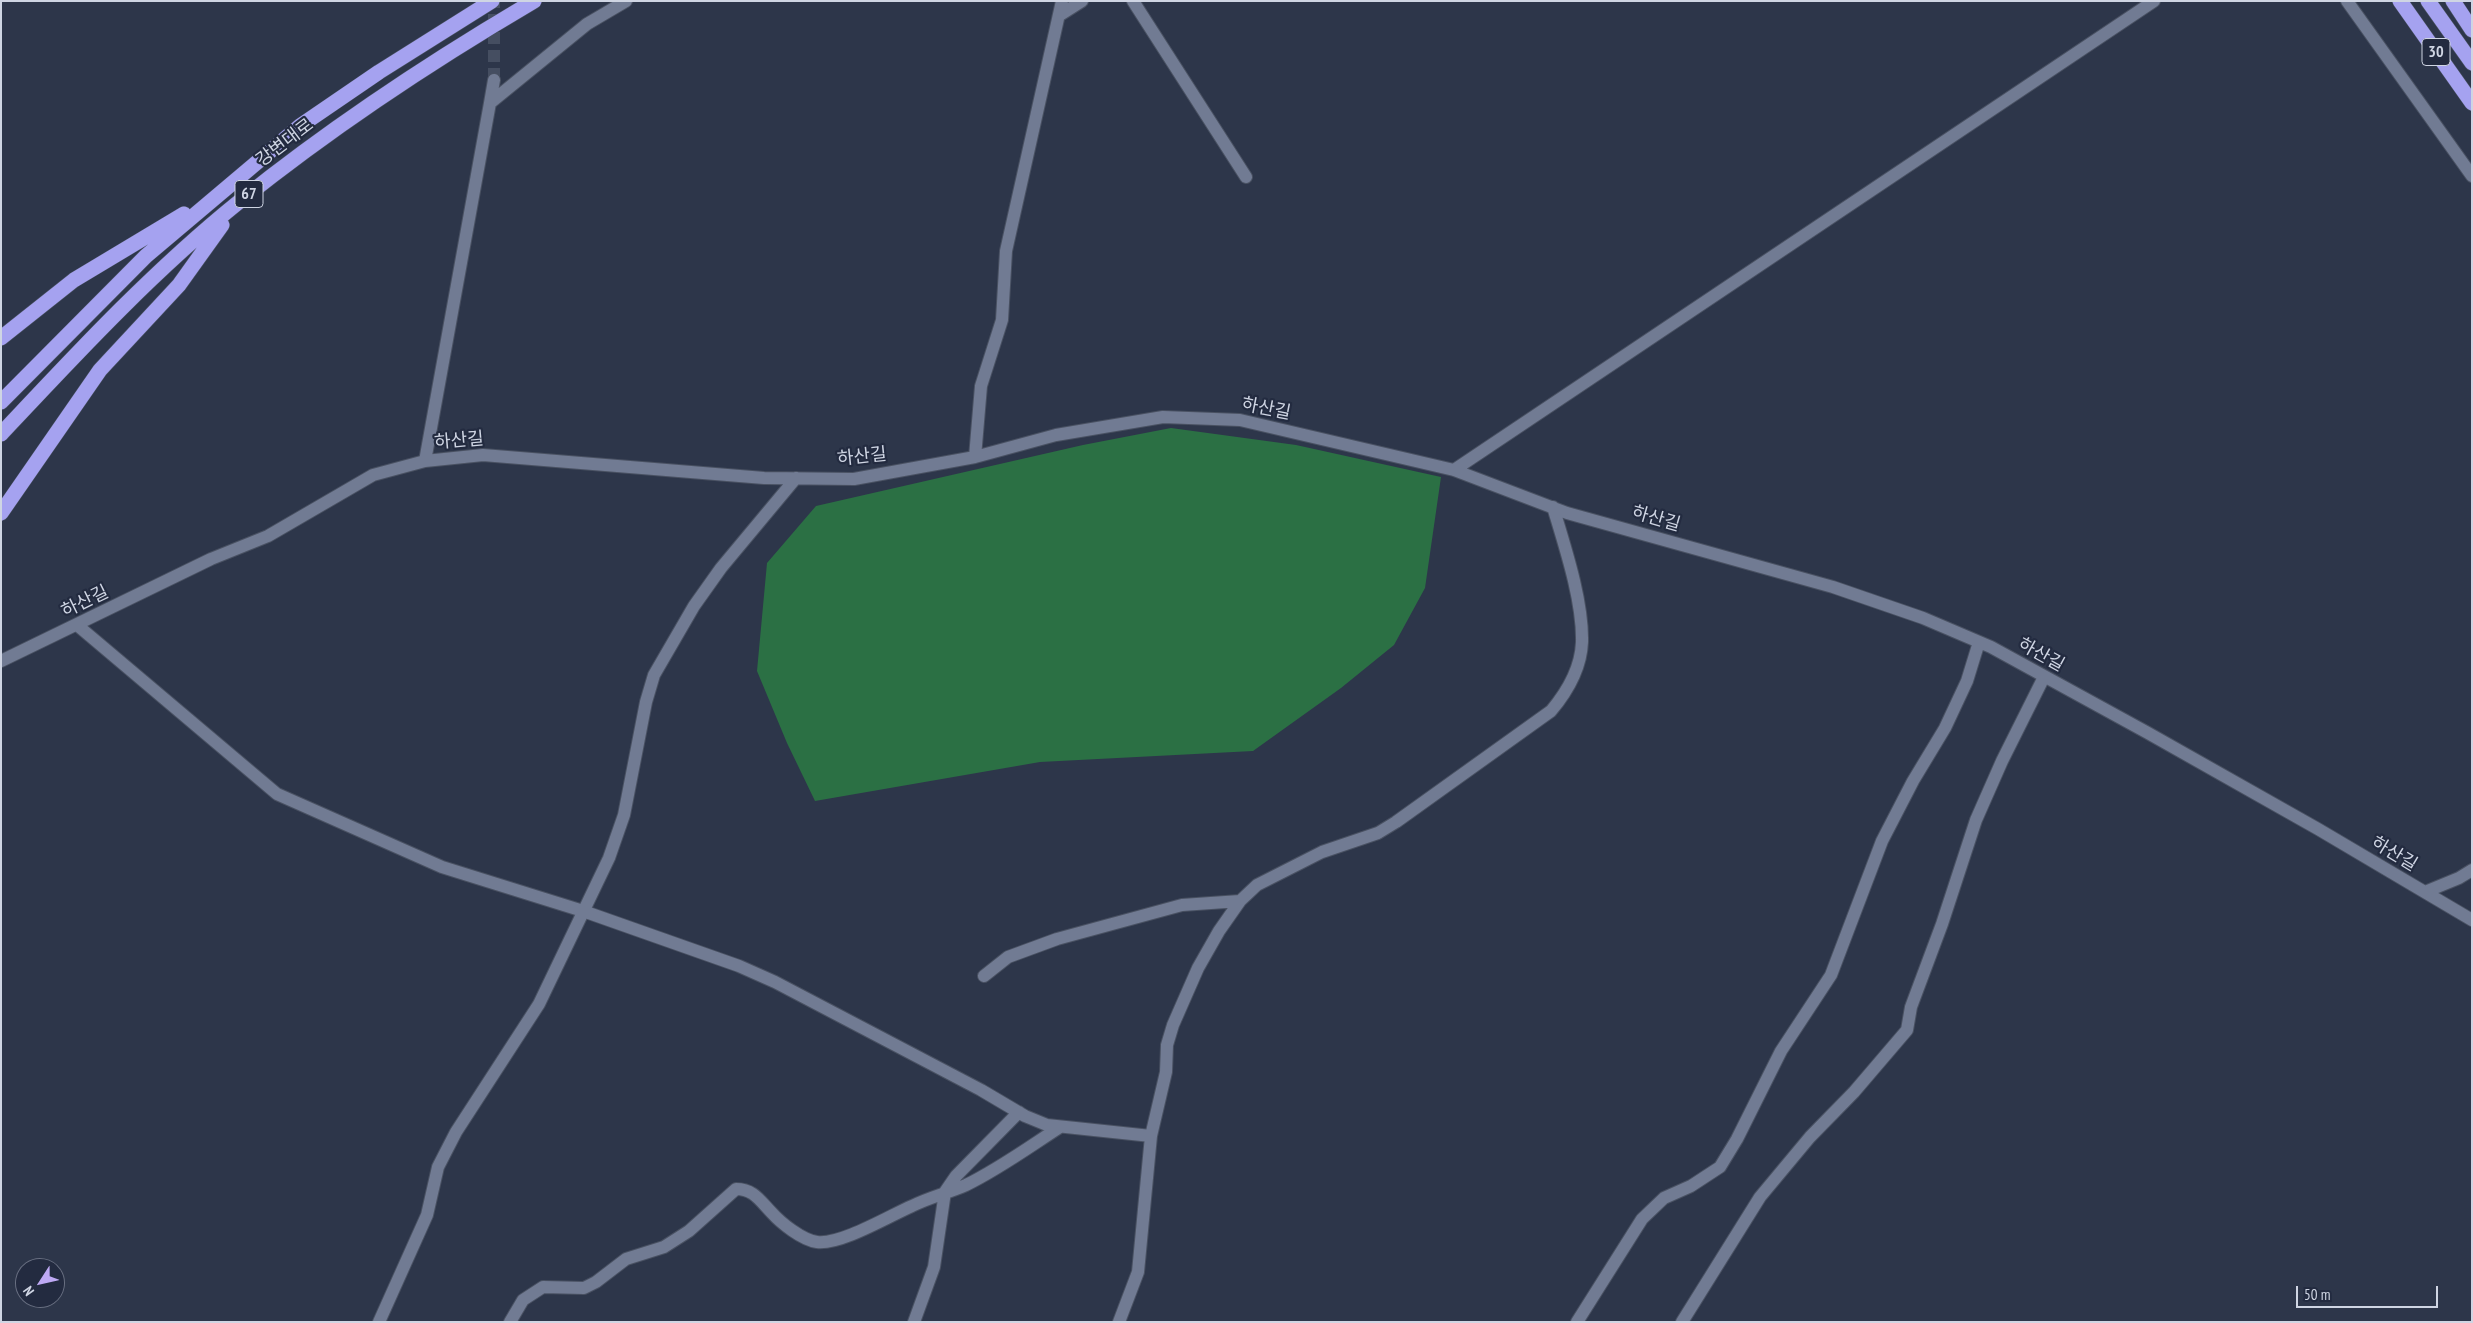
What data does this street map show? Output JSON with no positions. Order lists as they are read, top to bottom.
{
  "streets": {
    "highway": ["30", "강변대로", "67"],
    "street": ["하산길"]
  },
  "scale_bar": "50 m",
  "north": "bottom left"
}
